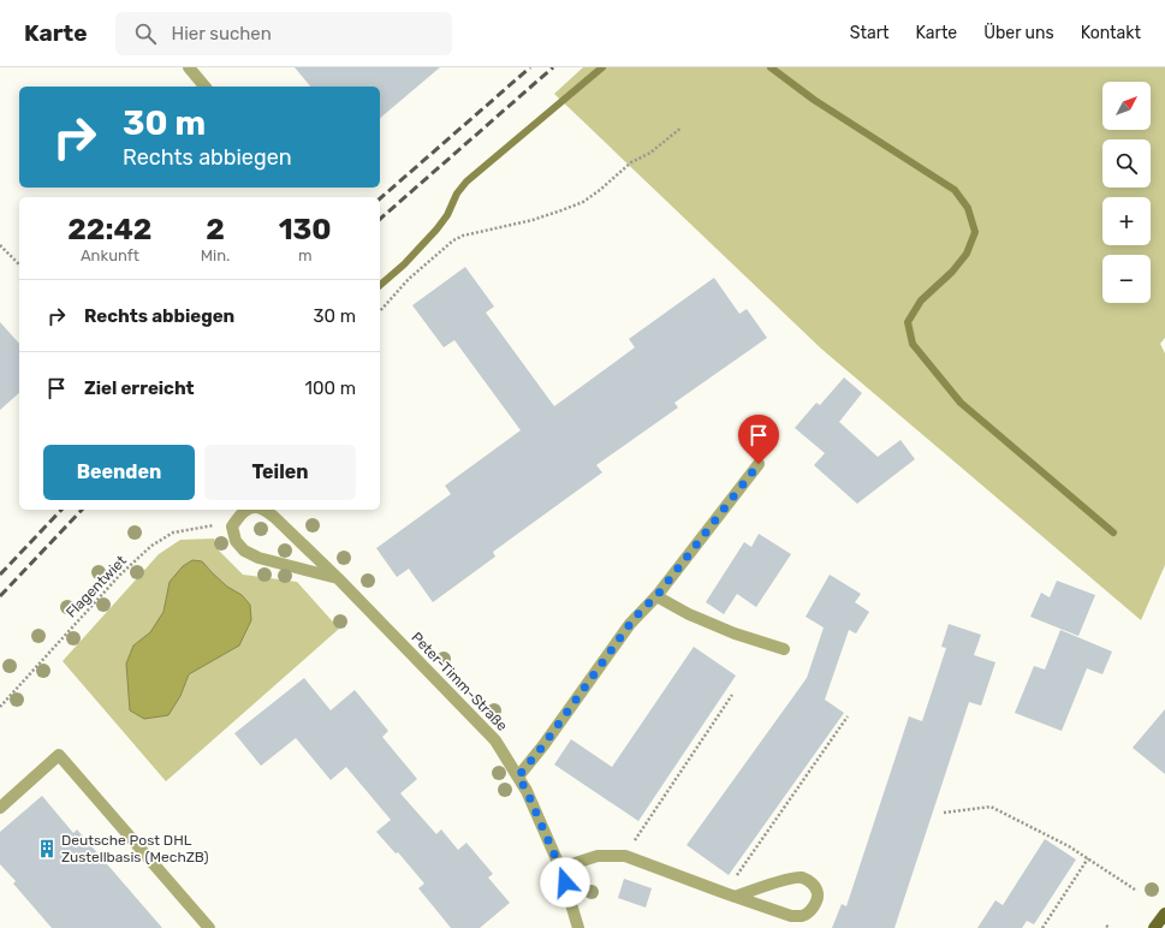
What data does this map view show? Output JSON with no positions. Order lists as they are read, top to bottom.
{
  "streets": {
    "street": ["Peter-Timm-Straße"],
    "path": ["Flagentwiet"]
  },
  "crossings": [
    ["Flagentwiet", "Peter-Timm-Straße"]
  ],
  "places": {
    "building": ["Deutsche Post DHL Zustellbasis (MechZB)"]
  },
  "north": "top right",
  "page": {
    "header": "Karte",
    "search": "Hier suchen",
    "nav": [
      "Start",
      "Karte",
      "Über uns",
      "Kontakt"
    ],
    "map_buttons": ["+", "−"],
    "turn": ["30 m", "Rechts abbiegen"],
    "eta": [
      "22:42",
      "Ankunft",
      "2",
      "Min.",
      "130",
      "m"
    ],
    "list": [
      {
        "name": "Rechts abbiegen",
        "value": "30 m"
      },
      {
        "name": "Ziel erreicht",
        "value": "100 m"
      }
    ],
    "buttons": ["Beenden", "Teilen"]
  }
}
